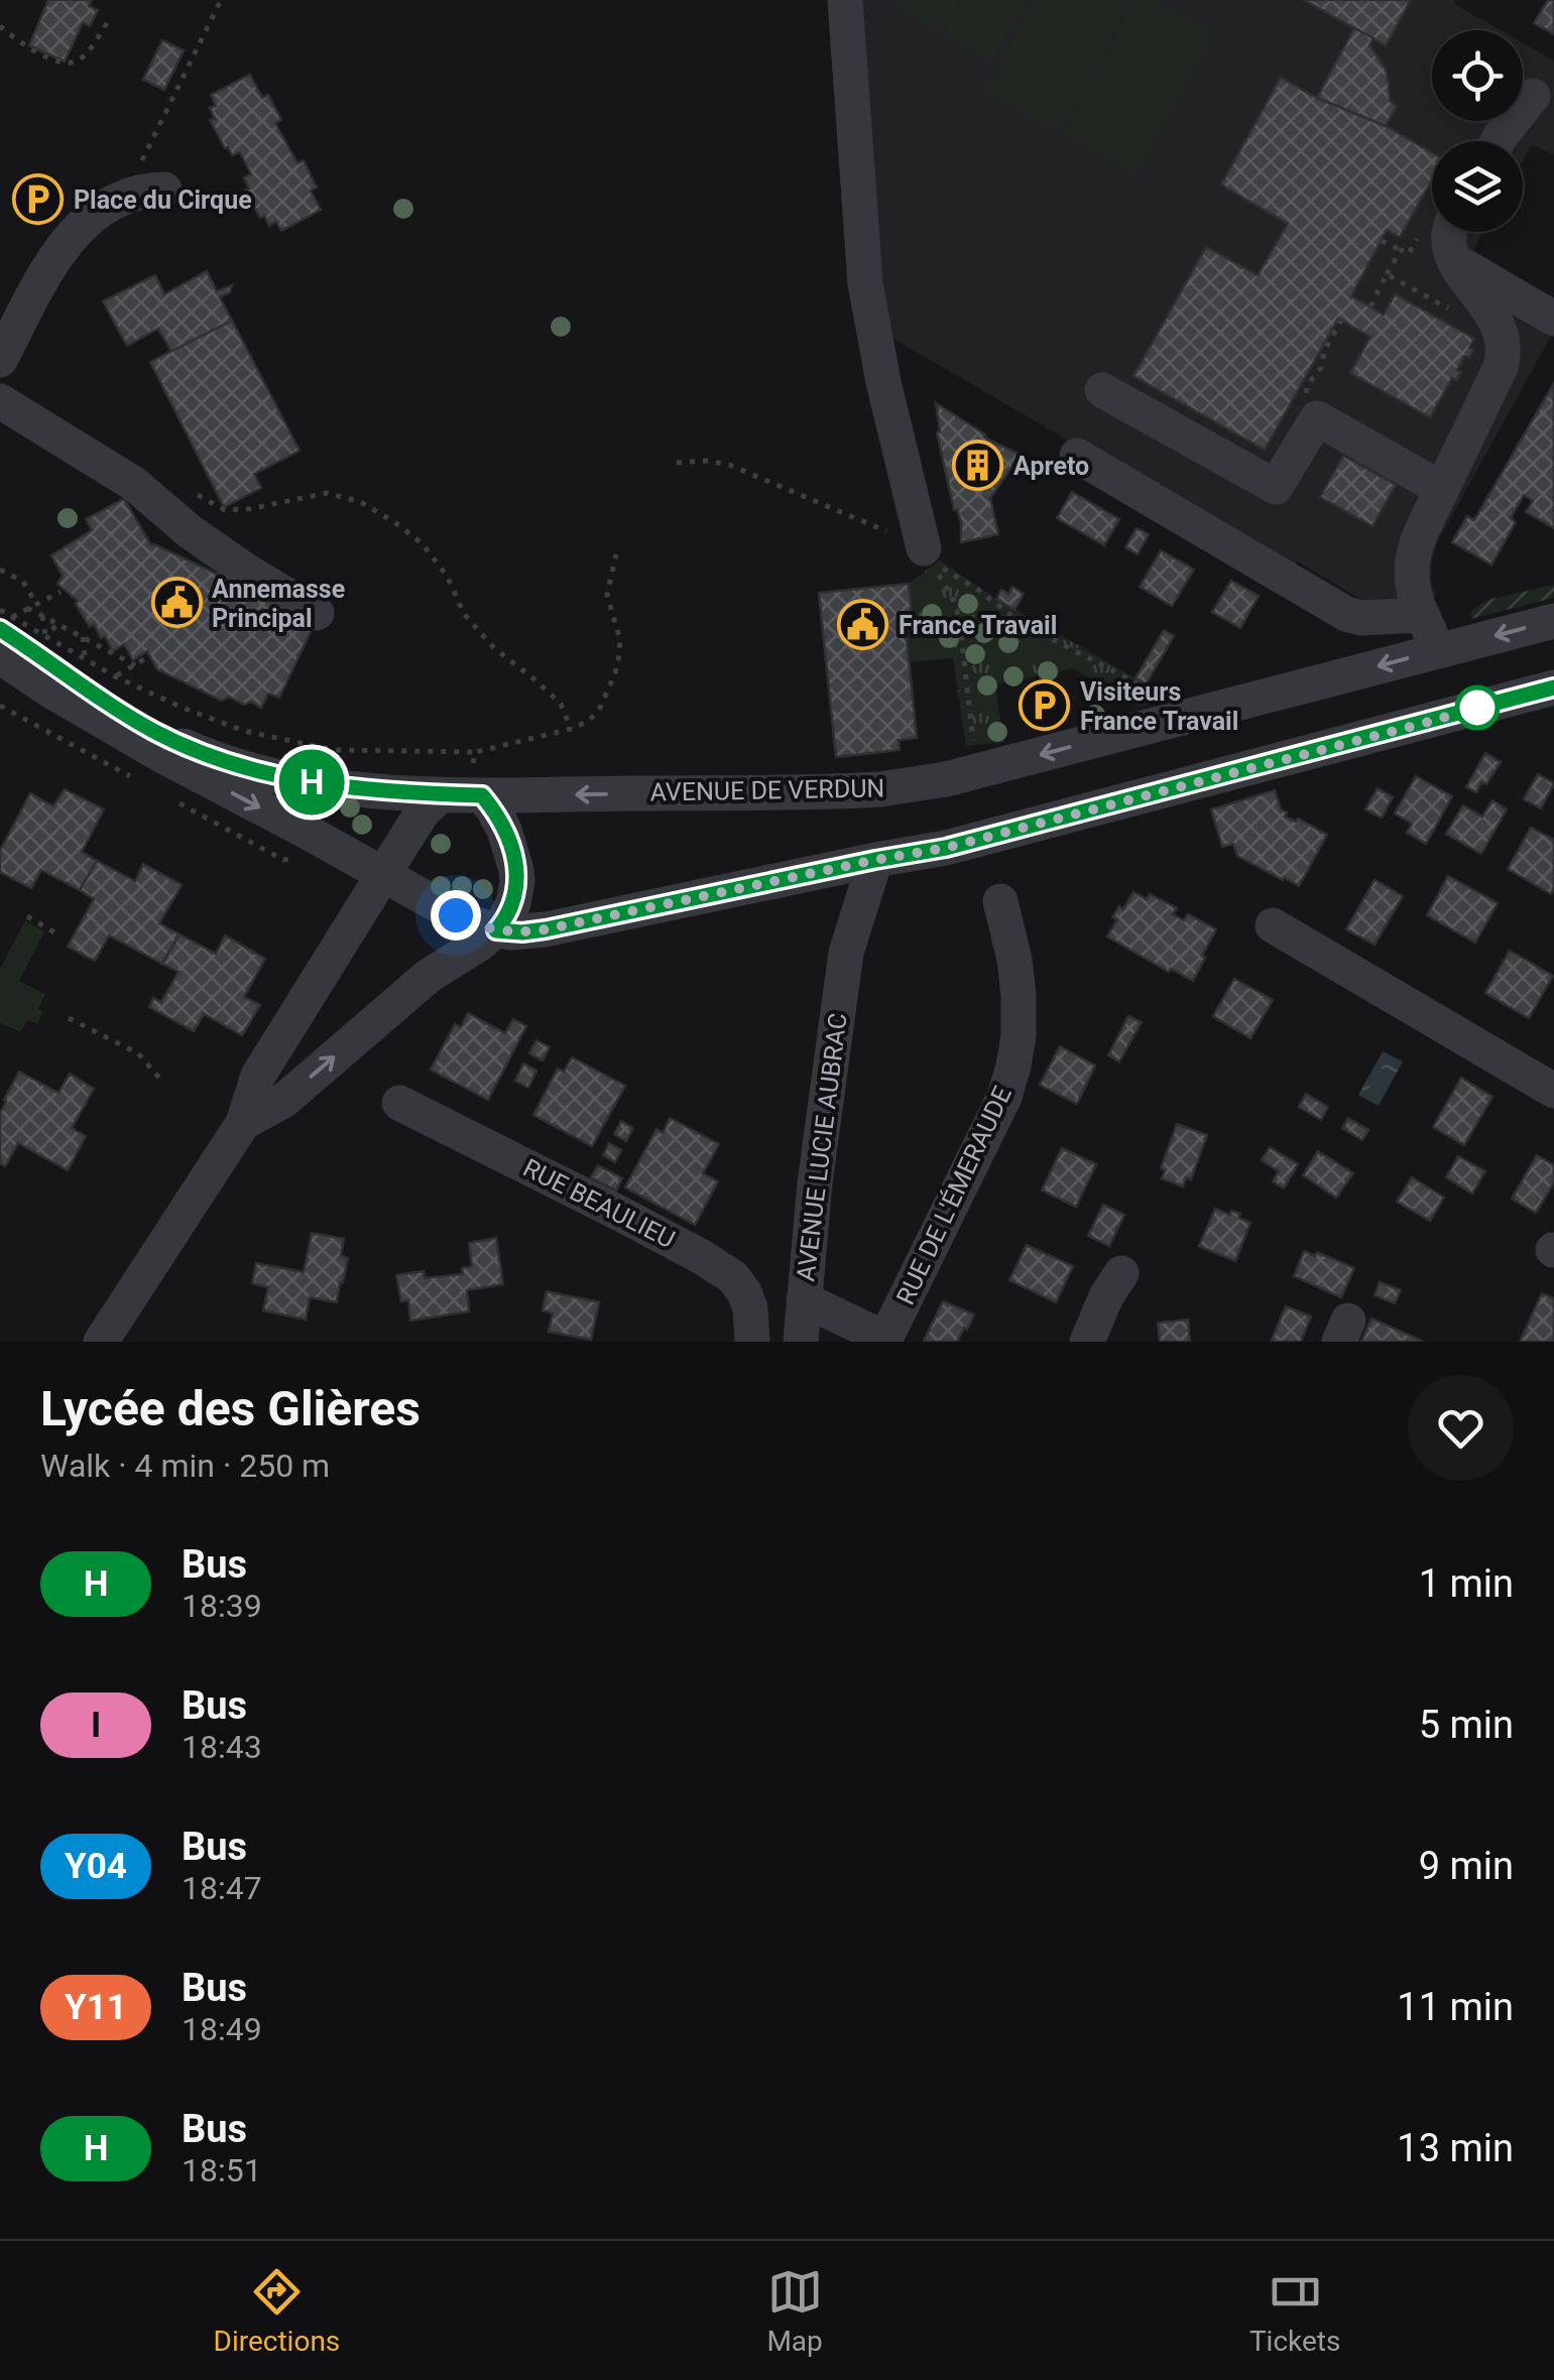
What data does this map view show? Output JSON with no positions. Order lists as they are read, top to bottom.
{
  "streets": {
    "street": [
      "AVENUE DE VERDUN",
      "AVENUE LUCIE AUBRAC",
      "RUE DE L'ÉMERAUDE",
      "RUE BEAULIEU"
    ]
  },
  "crossings": [
    ["AVENUE LUCIE AUBRAC", "RUE DE L'ÉMERAUDE"]
  ],
  "places": {
    "parking": ["Place du Cirque", "Visiteurs France Travail"],
    "building": ["Apreto"],
    "public building": ["Annemasse Principal", "France Travail"]
  },
  "lines": ["bus line H"],
  "page": {
    "on_map": "H",
    "heading": ["Lycée des Glières", "Walk · 4 min · 250 m"],
    "list": [
      {
        "mark": "H",
        "name": "Bus",
        "note": "18:39",
        "value": "1 min"
      },
      {
        "mark": "I",
        "name": "Bus",
        "note": "18:43",
        "value": "5 min"
      },
      {
        "mark": "Y04",
        "name": "Bus",
        "note": "18:47",
        "value": "9 min"
      },
      {
        "mark": "Y11",
        "name": "Bus",
        "note": "18:49",
        "value": "11 min"
      },
      {
        "mark": "H",
        "name": "Bus",
        "note": "18:51",
        "value": "13 min"
      }
    ],
    "tabs": ["Directions", "Map", "Tickets"]
  }
}
